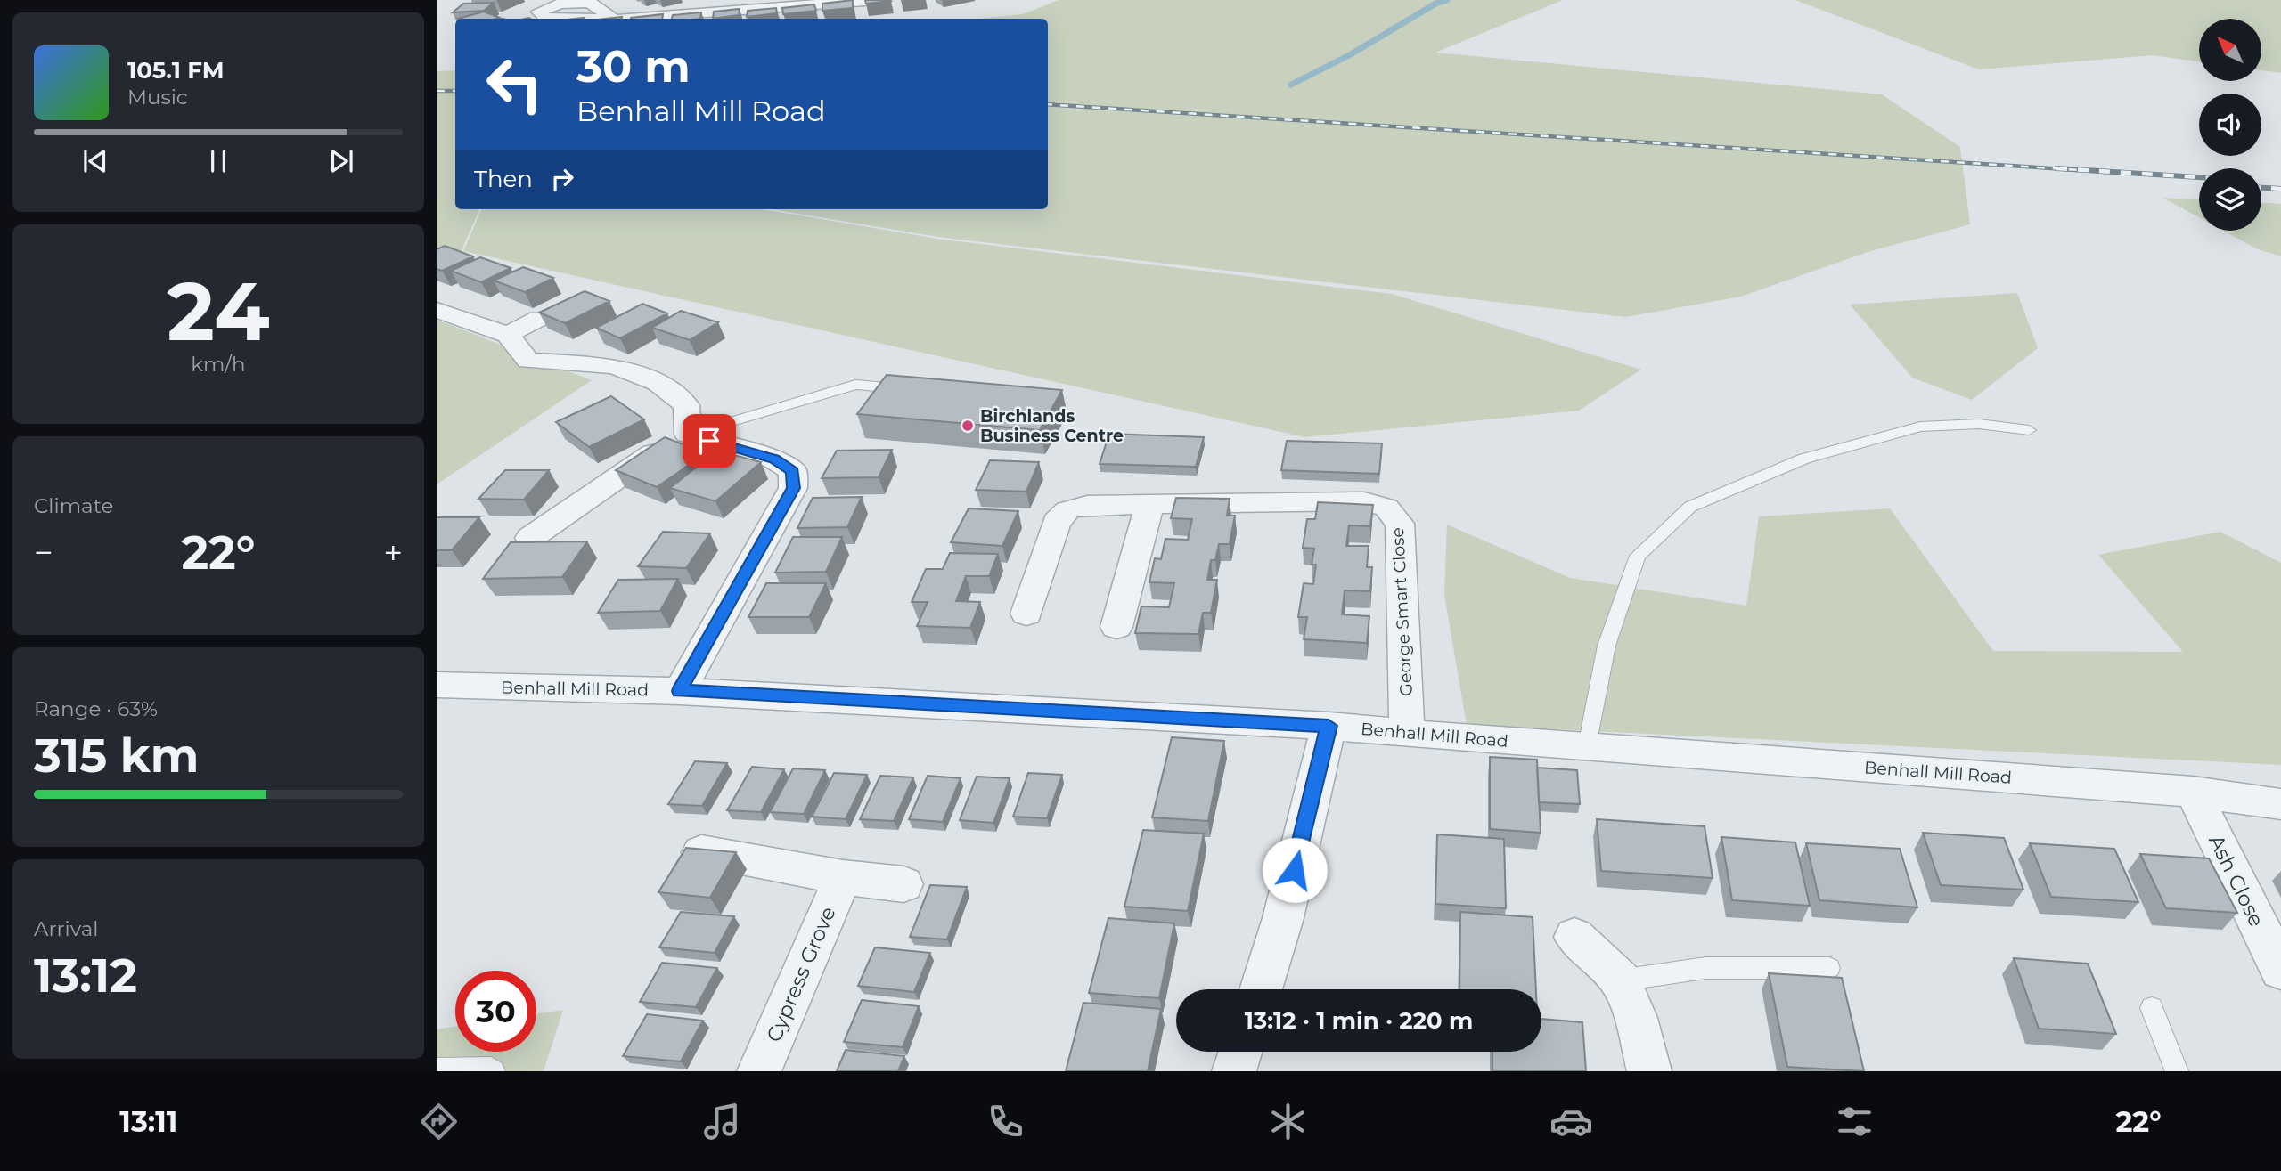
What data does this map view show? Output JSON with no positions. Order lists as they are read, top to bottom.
{
  "streets": {
    "street": [
      "George Smart Close",
      "Benhall Mill Road",
      "Ash Close",
      "Cypress Grove"
    ]
  },
  "crossings": [
    ["George Smart Close", "Benhall Mill Road"],
    ["Benhall Mill Road", "Ash Close"]
  ],
  "places": ["Birchlands Business Centre"],
  "north": "top left",
  "page": {
    "turn": ["30 m", "Benhall Mill Road"],
    "song": ["105.1 FM", "Music"],
    "then": "Then",
    "tile": [
      ["24", "km/h"],
      "Climate",
      ["Range · 63%", "315 km"],
      ["Arrival", "13:12"]
    ],
    "heat": ["−", "22°", "+"],
    "limit": "30",
    "trip": "13:12 · 1 min · 220 m",
    "tabs": ["13:11", "22°"]
  }
}
